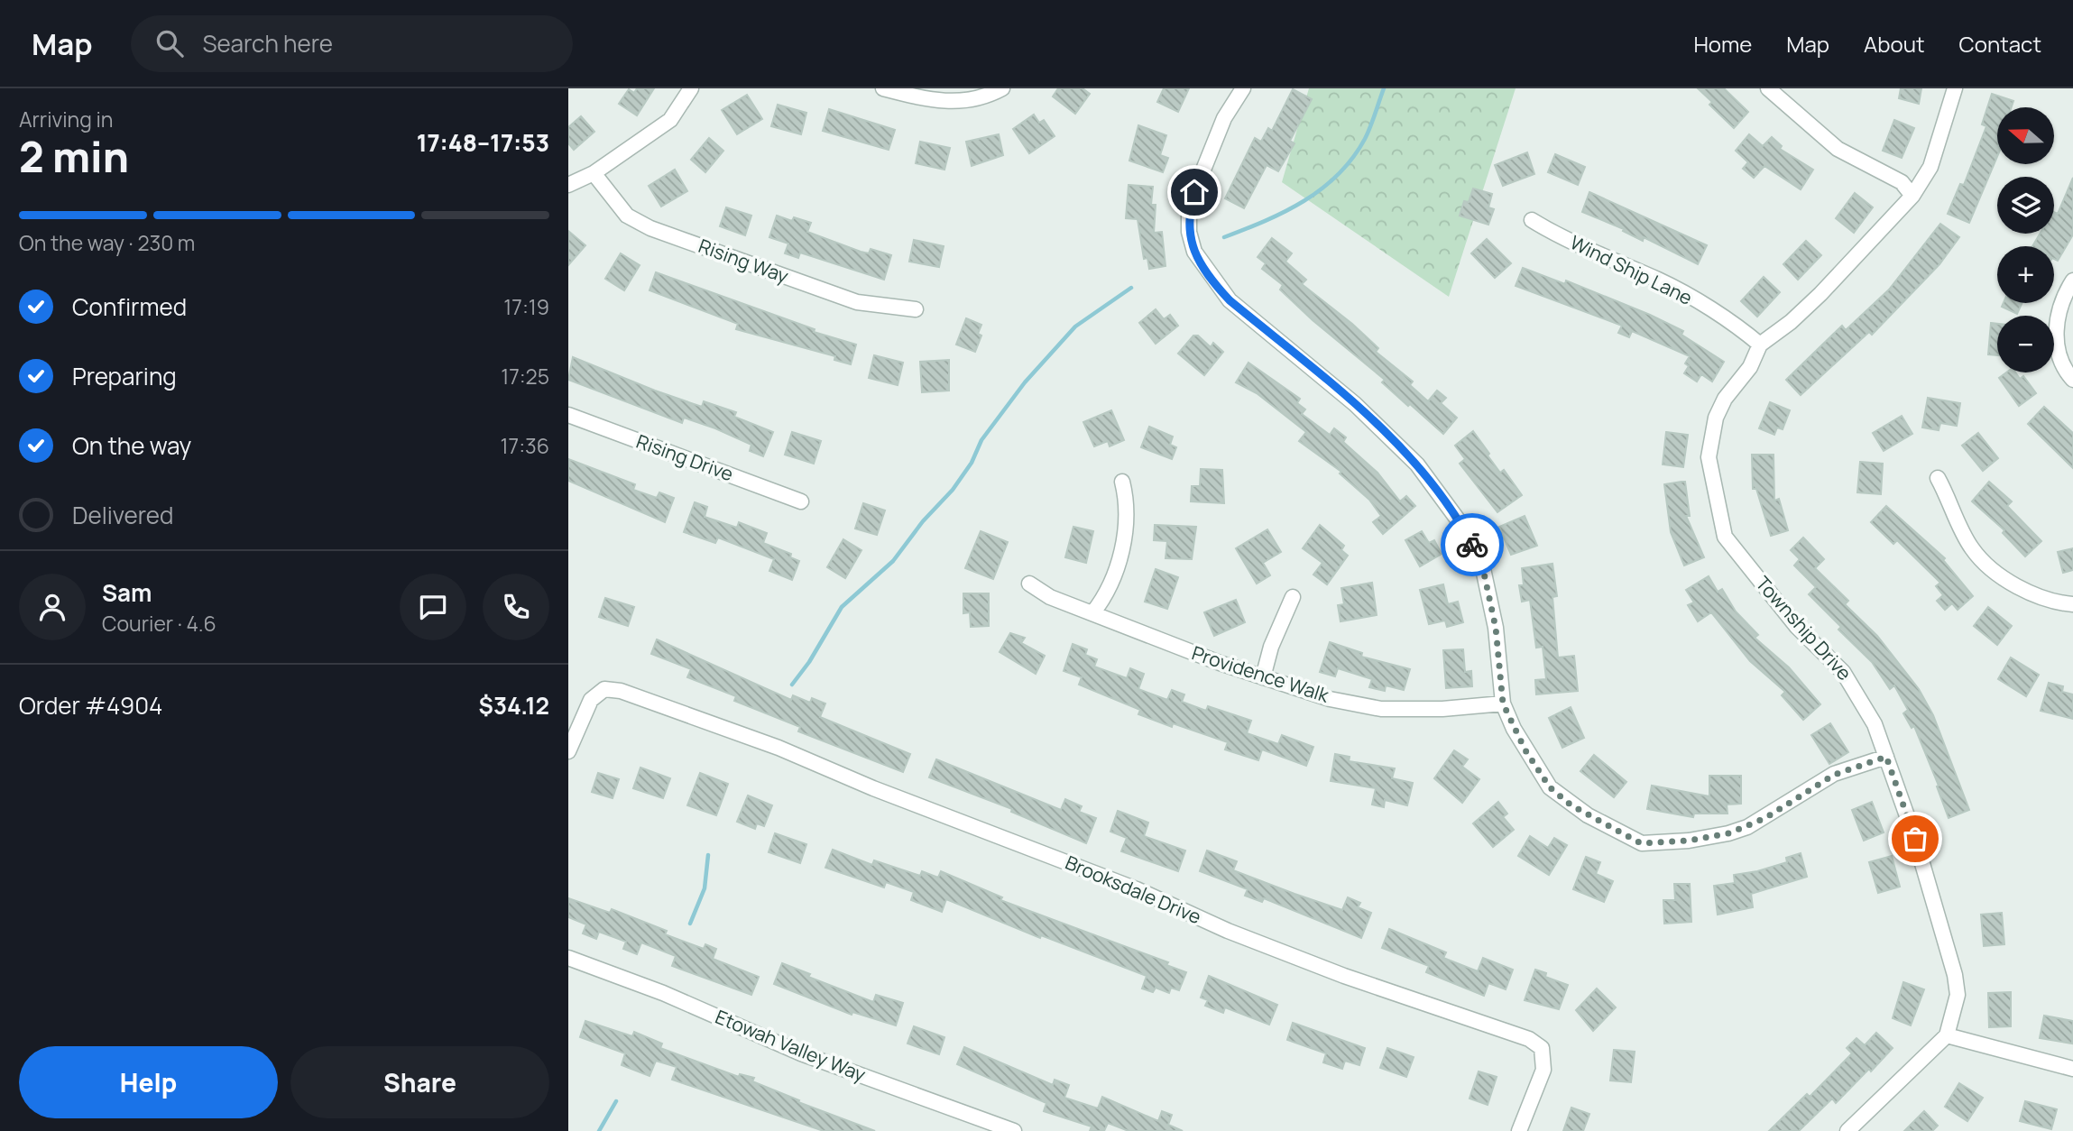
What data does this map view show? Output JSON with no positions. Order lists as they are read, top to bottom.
{
  "streets": {
    "street": [
      "Rising Way",
      "Wind Ship Lane",
      "Rising Drive",
      "Township Drive",
      "Providence Walk",
      "Brooksdale Drive",
      "Etowah Valley Way"
    ]
  },
  "crossings": [
    ["Wind Ship Lane", "Township Drive"]
  ],
  "north": "left",
  "page": {
    "header": "Map",
    "search": "Search here",
    "nav": [
      "Home",
      "Map",
      "About",
      "Contact"
    ],
    "heading": ["2 min", "Arriving in", "17:48–17:53"],
    "panel": [
      "Sam",
      "Courier · 4.6",
      "Order #4904",
      "$34.12"
    ],
    "map_buttons": ["+", "−"],
    "bar": "On the way · 230 m",
    "list": [
      ["Confirmed", "17:19"],
      ["Preparing", "17:25"],
      ["On the way", "17:36"],
      "Delivered"
    ],
    "buttons": ["Help", "Share"]
  }
}
